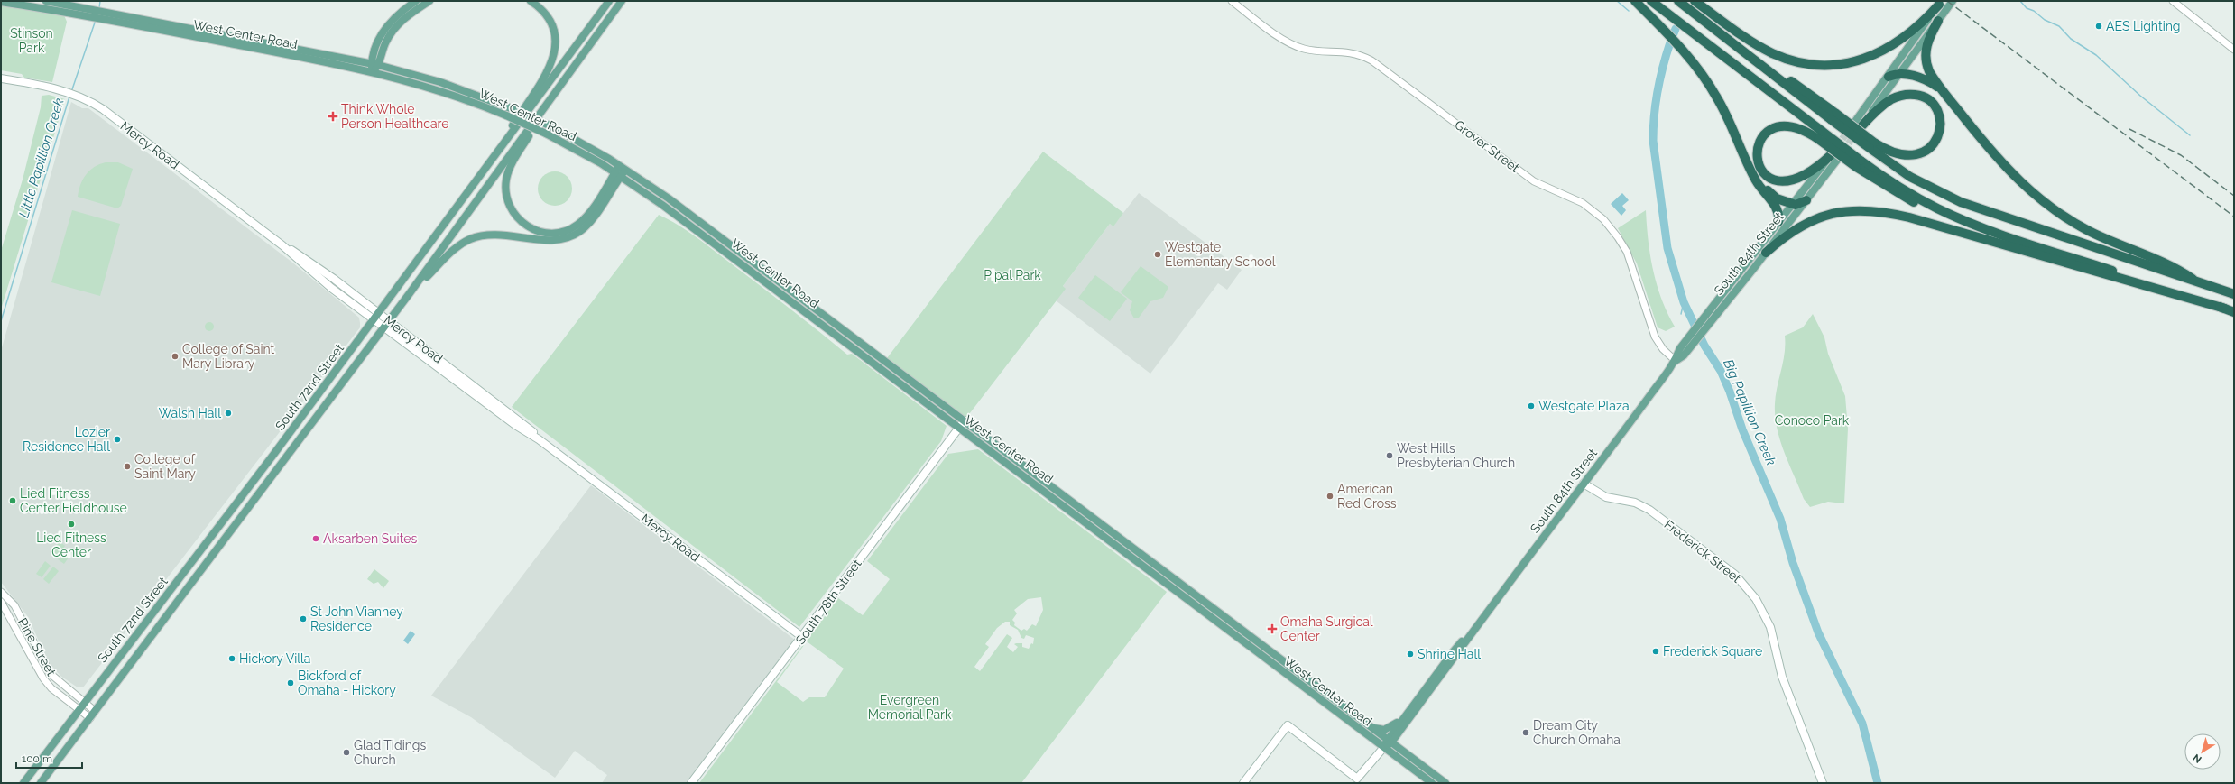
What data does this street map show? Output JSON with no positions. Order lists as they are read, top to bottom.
{
  "streets": {
    "main road": [
      "West Center Road",
      "Mercy Road",
      "South 84th Street",
      "South 72nd Street",
      "Frederick Street",
      "South 78th Street"
    ],
    "street": ["Grover Street", "Pine Street"]
  },
  "crossings": [
    ["West Center Road", "South 84th Street"],
    ["West Center Road", "South 78th Street"],
    ["Mercy Road", "South 72nd Street"],
    ["Mercy Road", "South 78th Street"],
    ["Grover Street", "South 84th Street"],
    ["South 84th Street", "Frederick Street"],
    ["South 72nd Street", "Pine Street"]
  ],
  "water": ["Little Papillion Creek", "Big Papillion Creek"],
  "parks": [
    "Stinson Park",
    "Pipal Park",
    "Conoco Park",
    "Evergreen Memorial Park"
  ],
  "places": {
    "other": [
      "AES Lighting",
      "Westgate Elementary School",
      "College of Saint Mary Library",
      "Westgate Plaza",
      "Walsh Hall",
      "Lozier Residence Hall",
      "West Hills Presbyterian Church",
      "College of Saint Mary",
      "American Red Cross",
      "Lied Fitness Center Fieldhouse",
      "Lied Fitness Center",
      "Aksarben Suites",
      "St John Vianney Residence",
      "Frederick Square",
      "Shrine Hall",
      "Hickory Villa",
      "Bickford of Omaha - Hickory",
      "Dream City Church Omaha",
      "Glad Tidings Church"
    ],
    "health": ["Think Whole Person Healthcare", "Omaha Surgical Center"]
  },
  "scale_bar": "100 m",
  "north": "bottom left"
}
